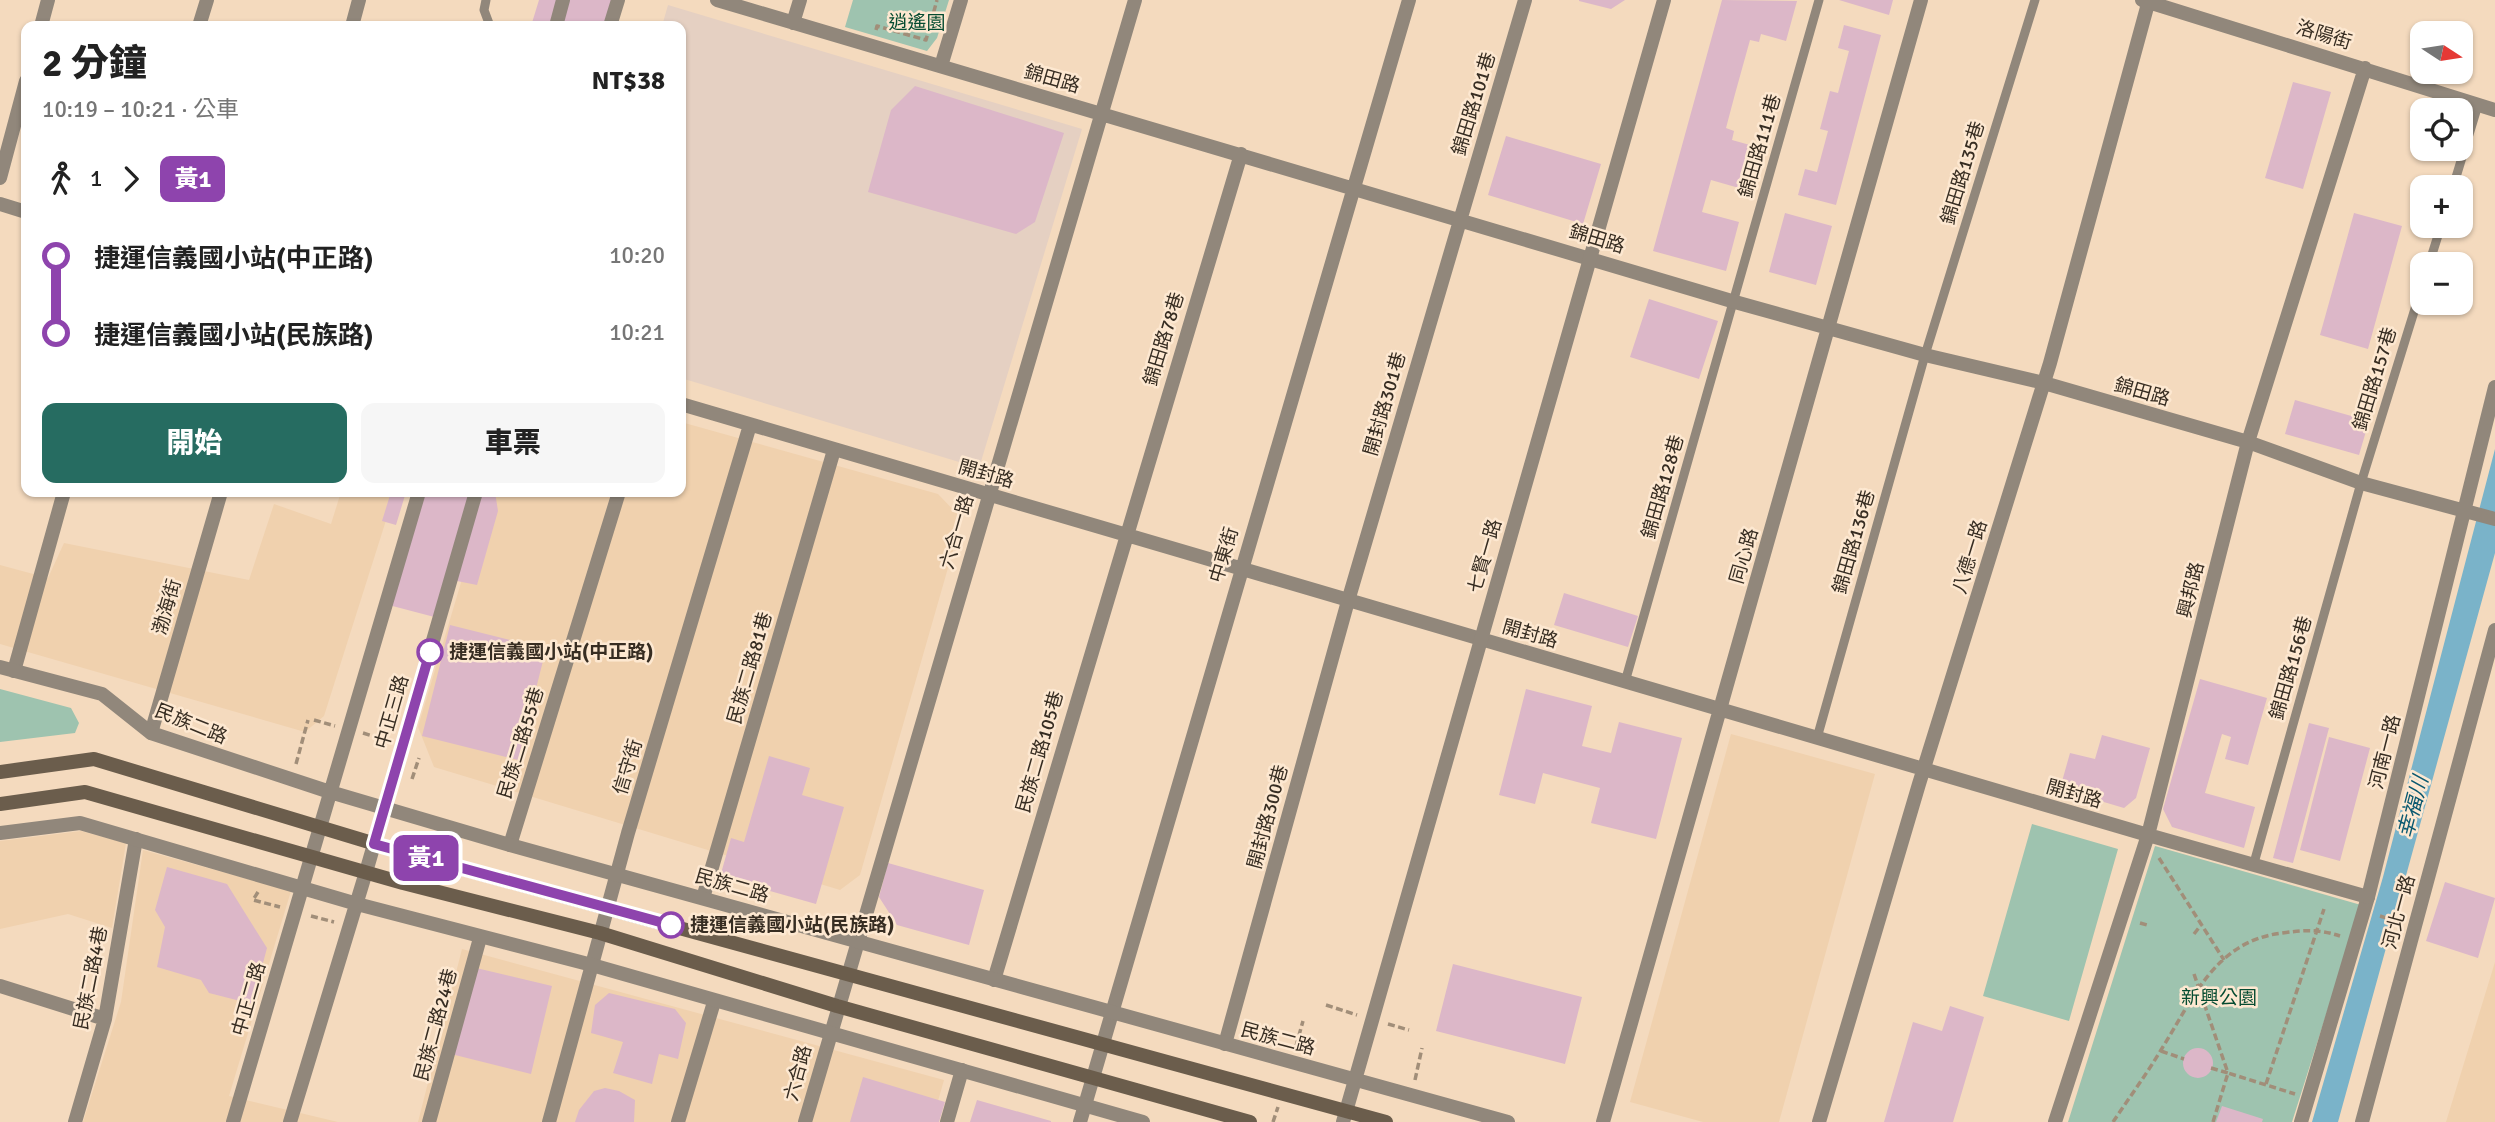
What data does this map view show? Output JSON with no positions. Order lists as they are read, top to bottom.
{
  "streets": {
    "street": [
      "洛陽街",
      "錦田路",
      "錦田路101巷",
      "錦田路78巷",
      "開封路301巷",
      "開封路",
      "六合一路",
      "中東街",
      "七賢一路",
      "同心路",
      "八德一路",
      "興邦路",
      "渤海街",
      "民族二路81巷",
      "中正三路",
      "民族二路",
      "民族二路55巷",
      "民族二路105巷",
      "河南一路",
      "信守街",
      "開封路300巷",
      "河北一路",
      "民族二路4巷",
      "中正二路",
      "民族二路24巷",
      "六合路"
    ],
    "lane": [
      "錦田路111巷",
      "錦田路135巷",
      "錦田路157巷",
      "錦田路128巷",
      "錦田路136巷",
      "錦田路156巷"
    ]
  },
  "crossings": [
    ["洛陽街", "八德一路"],
    ["洛陽街", "興邦路"],
    ["錦田路", "錦田路101巷"],
    ["錦田路", "錦田路111巷"],
    ["錦田路", "錦田路135巷"],
    ["錦田路", "錦田路78巷"],
    ["錦田路", "錦田路157巷"],
    ["錦田路", "開封路301巷"],
    ["錦田路", "錦田路128巷"],
    ["錦田路", "六合一路"],
    ["錦田路", "錦田路136巷"],
    ["錦田路", "中東街"],
    ["錦田路", "七賢一路"],
    ["錦田路", "同心路"],
    ["錦田路", "八德一路"],
    ["錦田路", "興邦路"],
    ["錦田路", "錦田路156巷"],
    ["錦田路", "河南一路"],
    ["錦田路101巷", "開封路301巷"],
    ["錦田路111巷", "錦田路128巷"],
    ["錦田路135巷", "錦田路136巷"],
    ["錦田路78巷", "開封路"],
    ["錦田路78巷", "民族二路105巷"],
    ["錦田路157巷", "錦田路156巷"],
    ["開封路301巷", "開封路"],
    ["開封路301巷", "開封路300巷"],
    ["開封路", "錦田路128巷"],
    ["開封路", "六合一路"],
    ["開封路", "錦田路136巷"],
    ["開封路", "中東街"],
    ["開封路", "七賢一路"],
    ["開封路", "同心路"],
    ["開封路", "八德一路"],
    ["開封路", "興邦路"],
    ["開封路", "民族二路81巷"],
    ["開封路", "錦田路156巷"],
    ["開封路", "民族二路105巷"],
    ["開封路", "河南一路"],
    ["開封路", "信守街"],
    ["開封路", "開封路300巷"],
    ["六合一路", "民族二路"],
    ["六合一路", "六合路"],
    ["中東街", "民族二路"],
    ["七賢一路", "民族二路"],
    ["渤海街", "民族二路"],
    ["民族二路81巷", "民族二路"],
    ["中正三路", "民族二路"],
    ["中正三路", "中正二路"],
    ["民族二路", "民族二路55巷"],
    ["民族二路", "民族二路105巷"],
    ["民族二路", "信守街"],
    ["民族二路", "開封路300巷"]
  ],
  "water": ["幸福川"],
  "parks": ["逍遙園", "新興公園"],
  "places": ["捷運信義國小站(中正路)", "捷運信義國小站(民族路)"],
  "lines": ["bus line 黃1"],
  "north": "right",
  "page": {
    "on_map": "黃1",
    "map_buttons": ["+", "−"],
    "heading": ["2 分鐘", "10:19 – 10:21 · 公車", "NT$38"],
    "legs": ["1", "黃1"],
    "list": [
      {
        "name": "捷運信義國小站(中正路)",
        "value": "10:20"
      },
      {
        "name": "捷運信義國小站(民族路)",
        "value": "10:21"
      }
    ],
    "buttons": ["開始", "車票"]
  }
}
